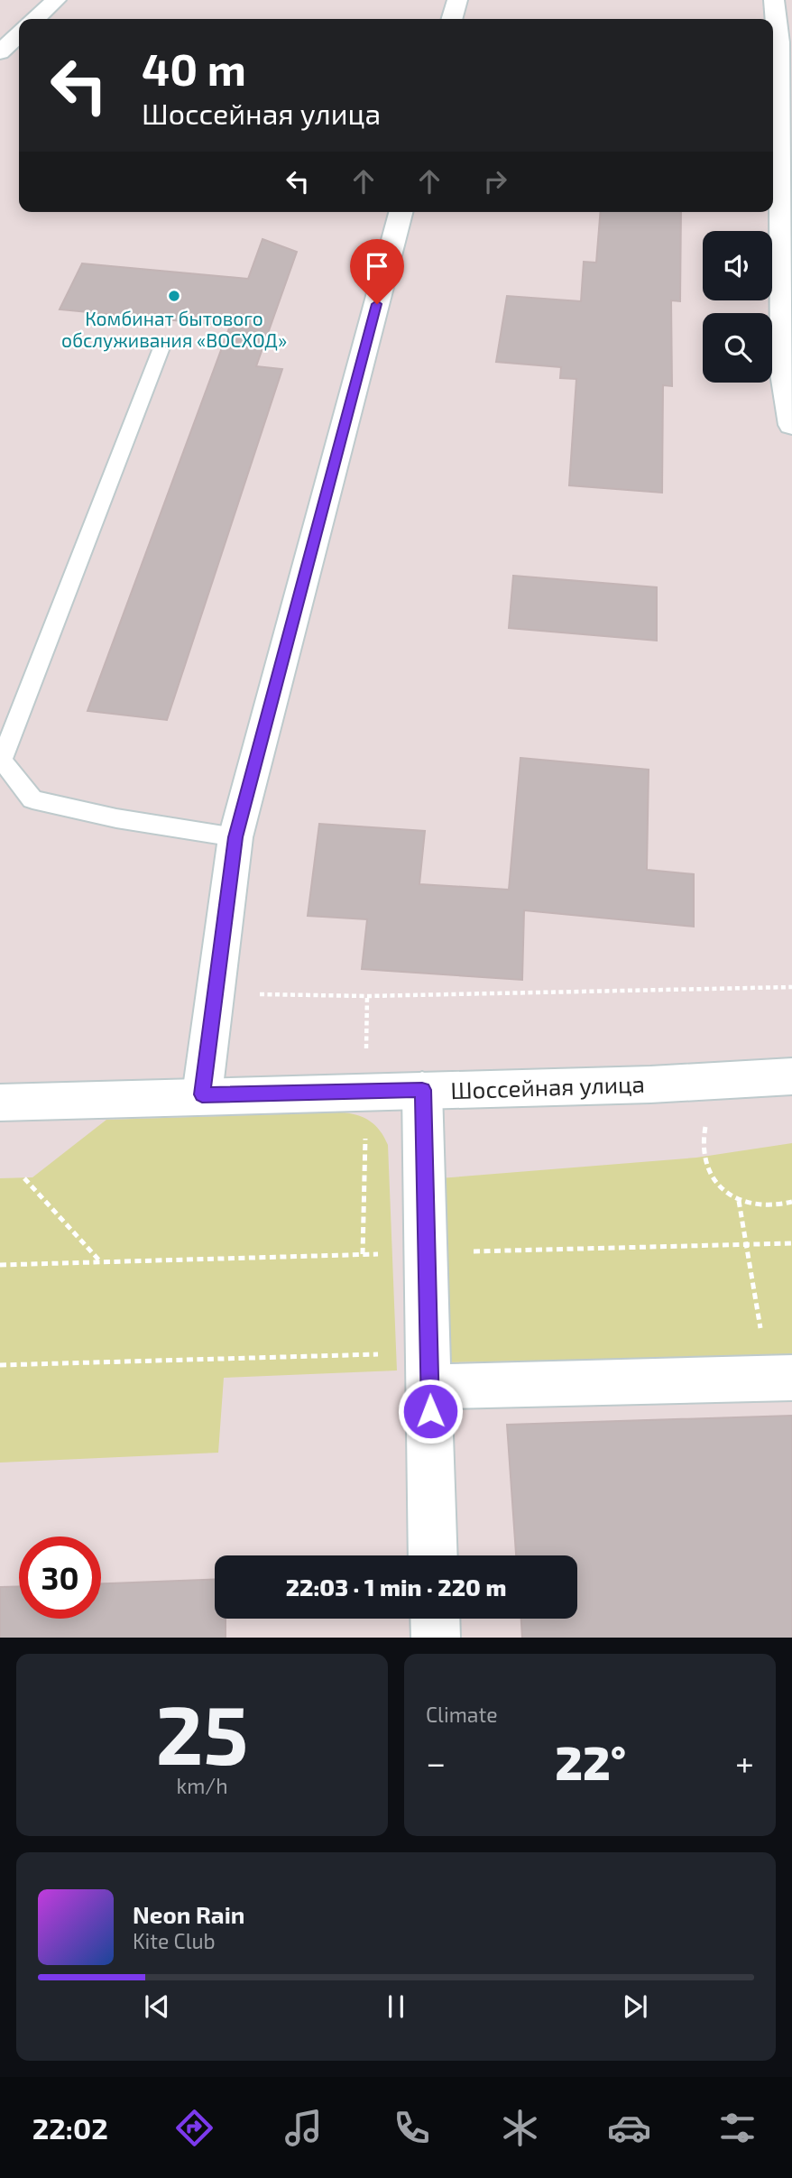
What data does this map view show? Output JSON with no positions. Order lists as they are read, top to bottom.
{
  "streets": {
    "street": ["Шоссейная улица"]
  },
  "places": ["Комбинат бытового обслуживания «ВОСХОД»"],
  "page": {
    "turn": ["40 m", "Шоссейная улица"],
    "limit": "30",
    "trip": "22:03 · 1 min · 220 m",
    "tile": [
      ["25", "km/h"],
      "Climate"
    ],
    "heat": ["−", "22°", "+"],
    "song": ["Neon Rain", "Kite Club"],
    "tabs": "22:02"
  }
}
